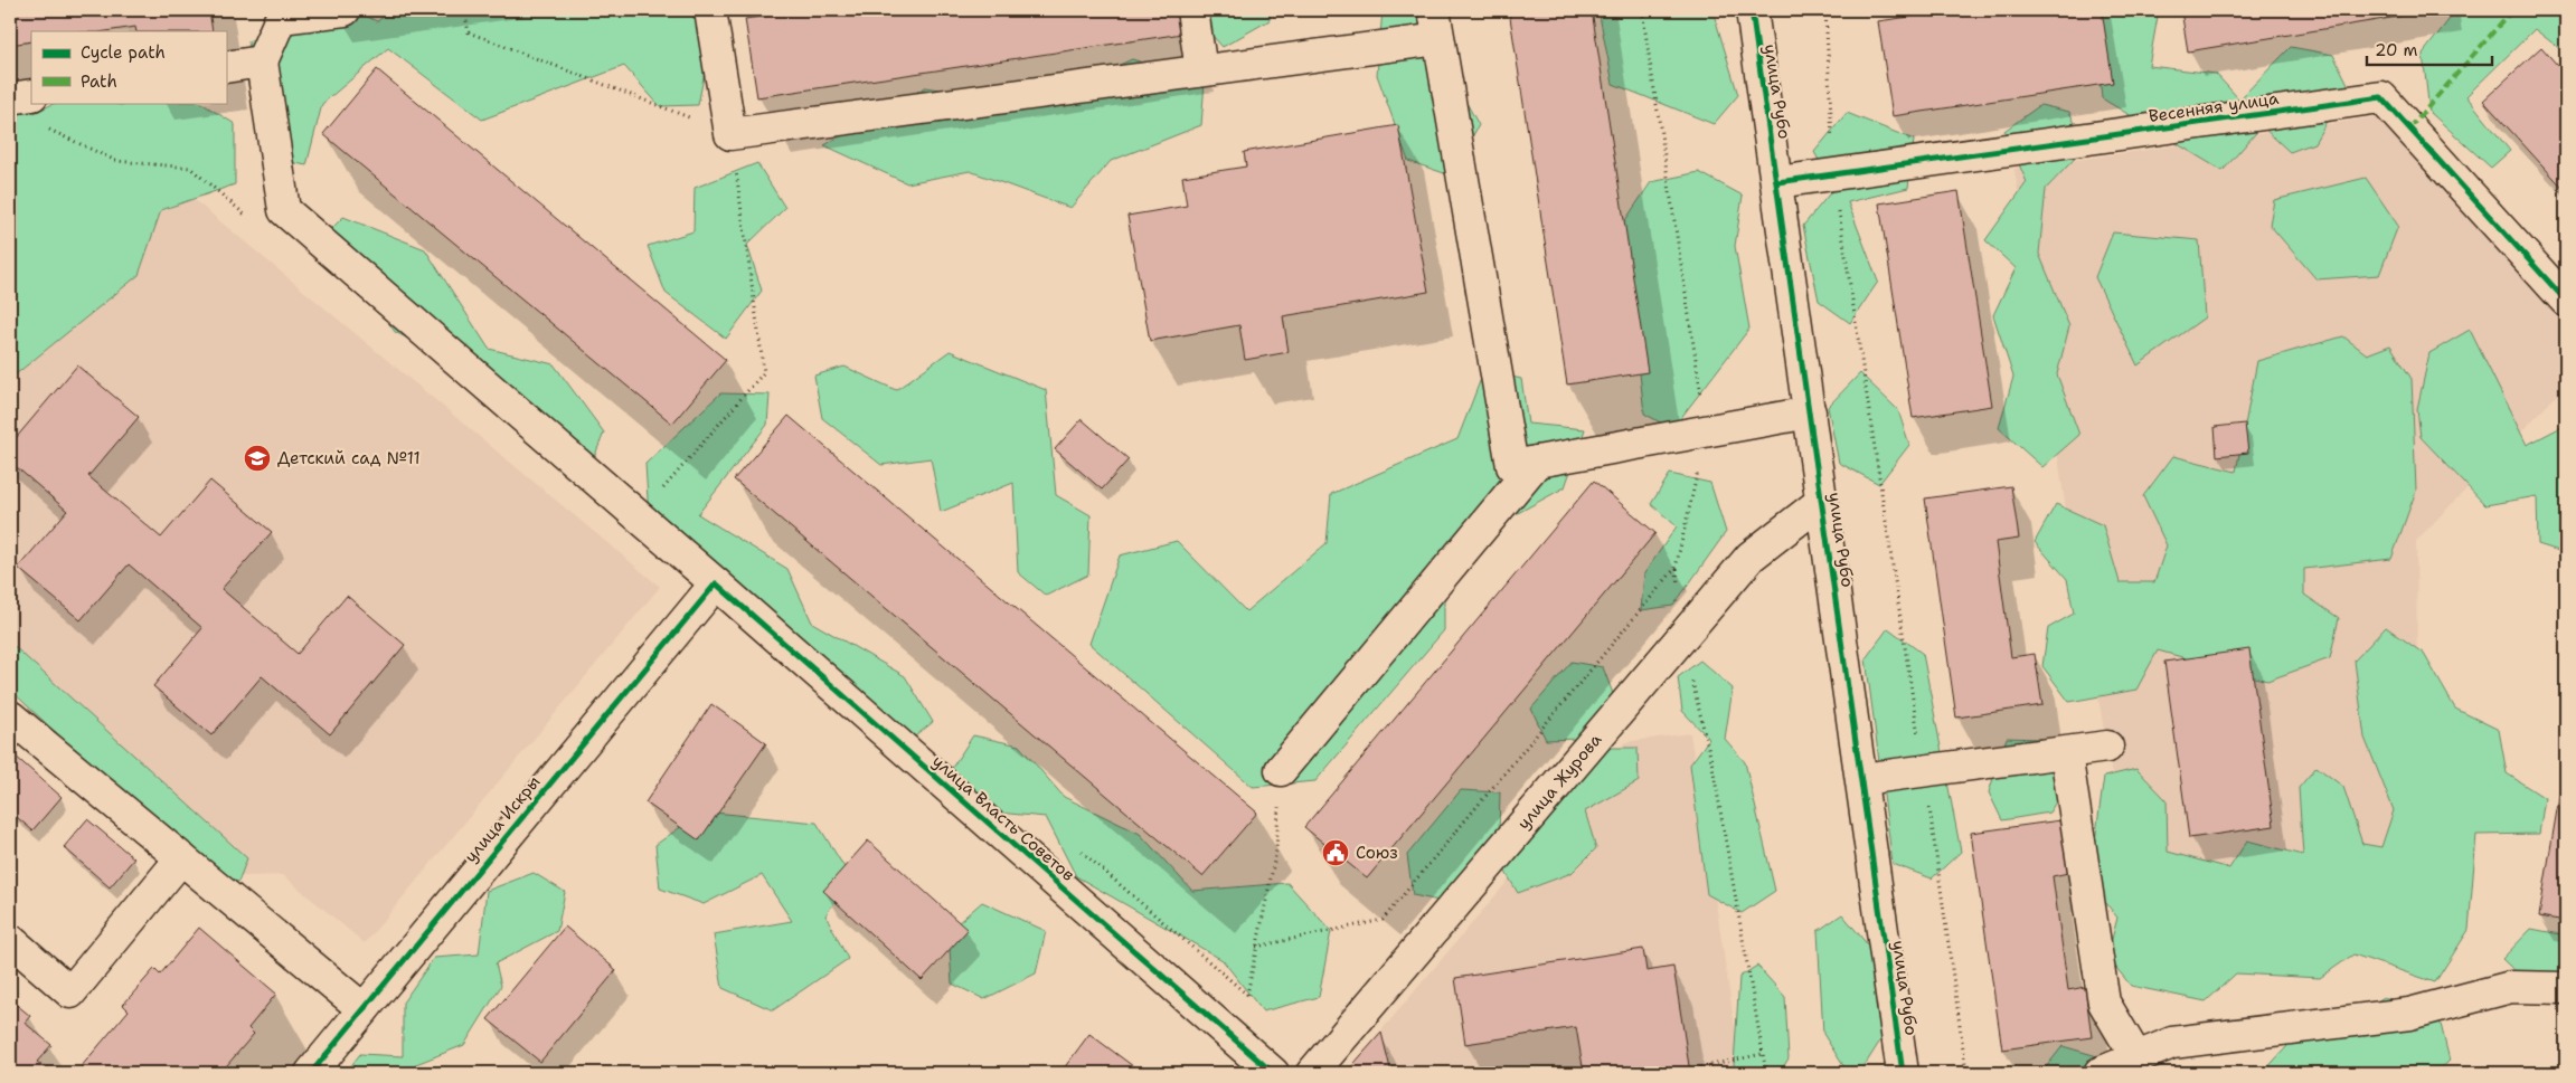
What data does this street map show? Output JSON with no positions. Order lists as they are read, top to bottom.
{
  "streets": {
    "street": [
      "улица Рубо",
      "Весенняя улица",
      "улица Журова",
      "улица Власть Советов",
      "улица Искры"
    ]
  },
  "crossings": [
    ["улица Рубо", "Весенняя улица"],
    ["улица Рубо", "улица Журова"],
    ["улица Власть Советов", "улица Искры"]
  ],
  "places": {
    "school or university": ["Детский сад №11"],
    "public building": ["Союз"]
  },
  "legend": ["Cycle path", "Path"],
  "scale_bar": "20 m"
}
